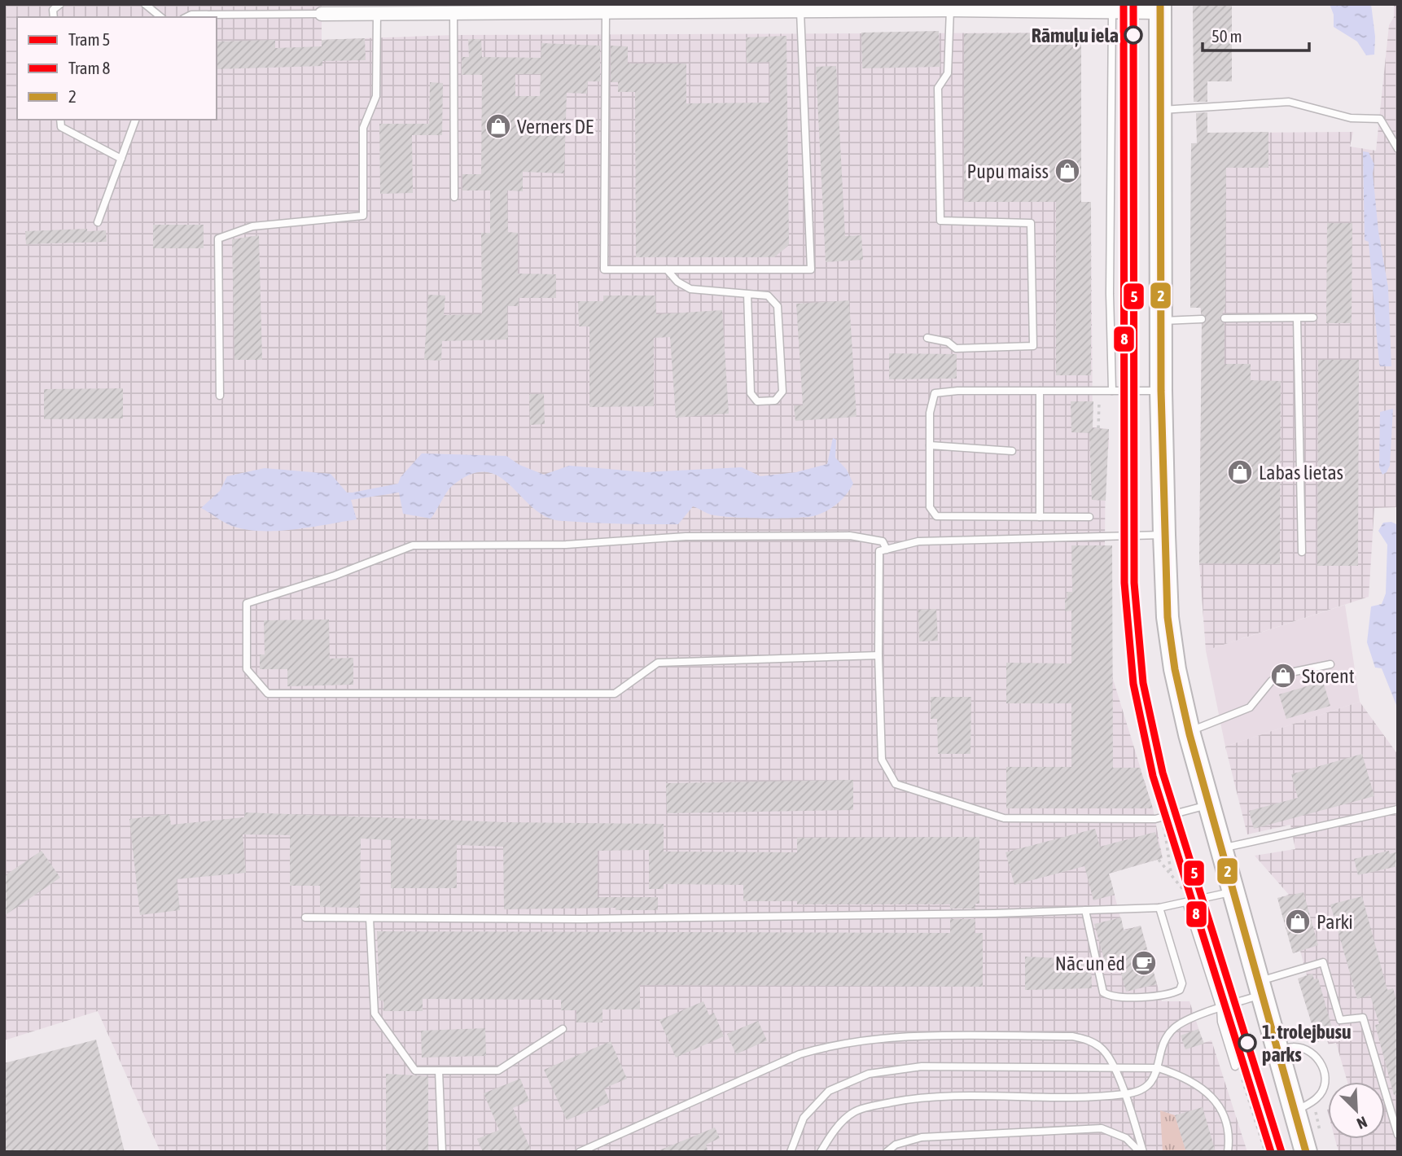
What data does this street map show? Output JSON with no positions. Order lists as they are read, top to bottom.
{
  "places": {
    "other": ["Rāmuļu iela", "1. trolejbusu parks"],
    "shop": [
      "Verners DE",
      "Pupu maiss",
      "Labas lietas",
      "Storent",
      "Parki"
    ],
    "cafe": ["Nāc un ēd"]
  },
  "lines": ["tram line 5", "tram line 8", "transit line 2"],
  "legend": ["Tram 5", "Tram 8", "2"],
  "scale_bar": "50 m",
  "north": "bottom right"
}
